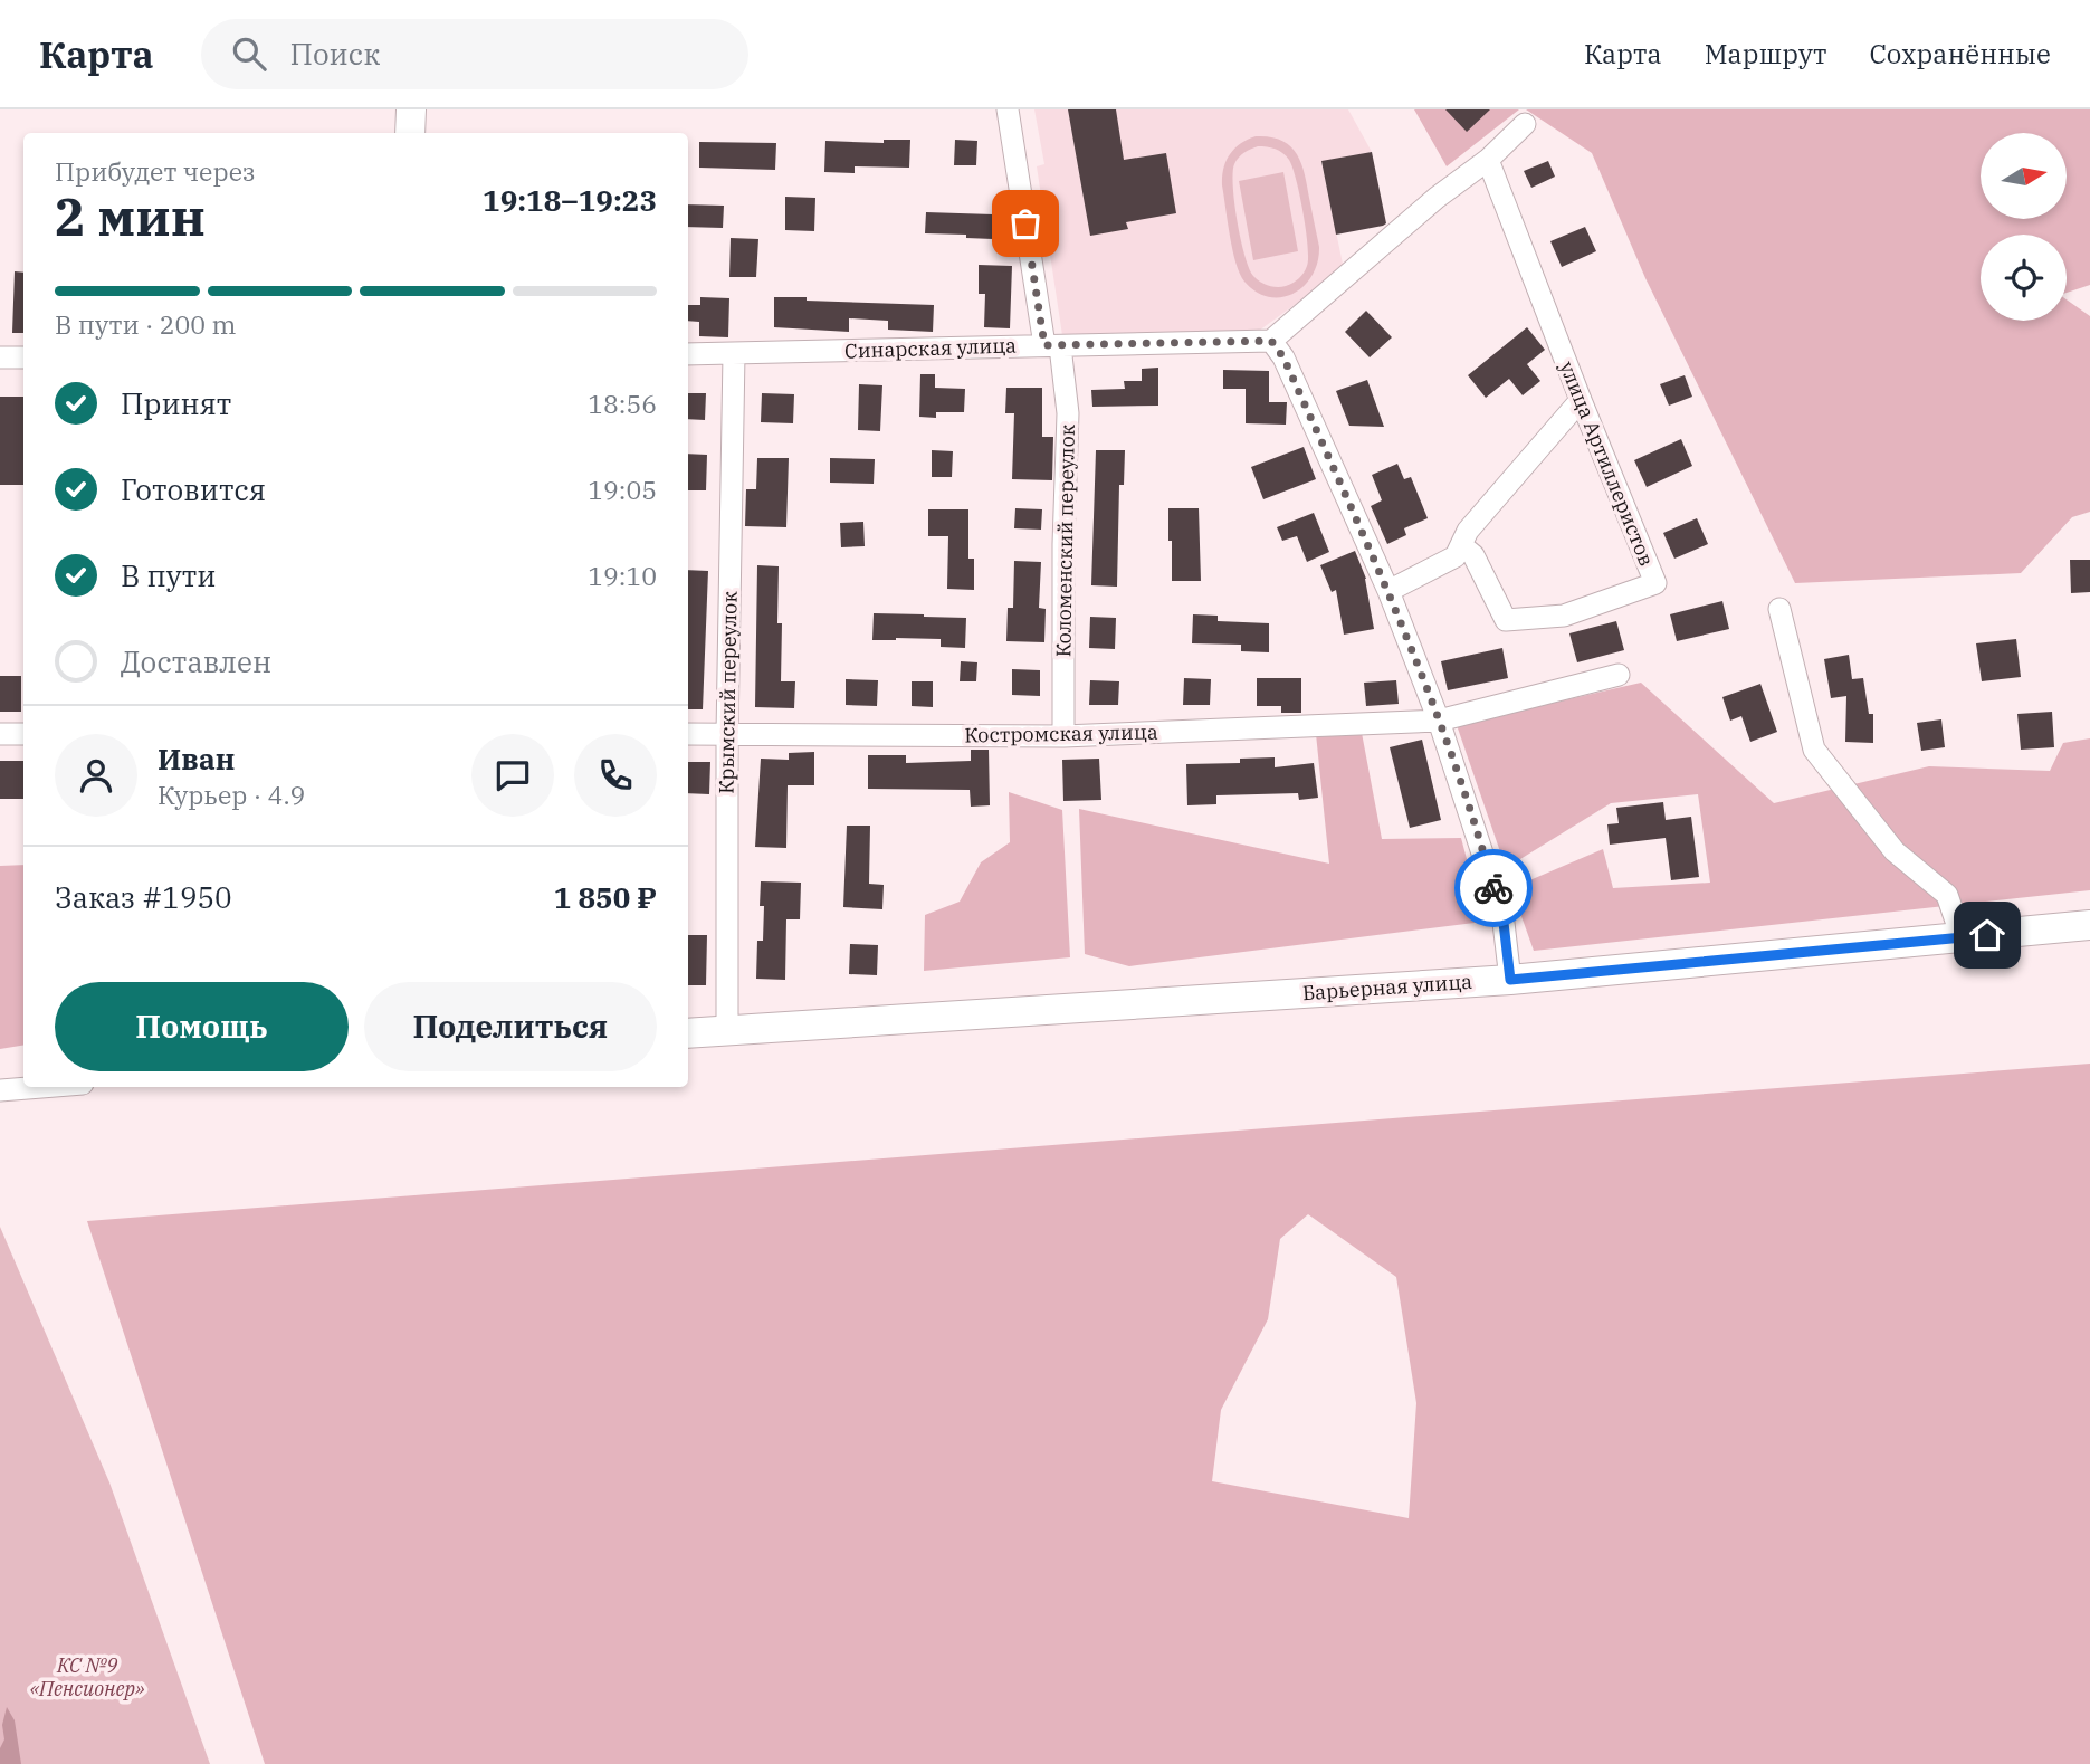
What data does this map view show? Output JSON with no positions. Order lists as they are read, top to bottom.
{
  "streets": {
    "street": [
      "Синарская улица",
      "улица Артиллеристов",
      "Коломенский переулок",
      "Крымский переулок",
      "Костромская улица",
      "Барьерная улица"
    ]
  },
  "crossings": [
    ["Синарская улица", "Коломенский переулок"],
    ["Синарская улица", "Крымский переулок"],
    ["Коломенский переулок", "Костромская улица"],
    ["Крымский переулок", "Костромская улица"],
    ["Крымский переулок", "Барьерная улица"]
  ],
  "parks": ["КС №9 «Пенсионер»"],
  "north": "right",
  "page": {
    "header": "Карта",
    "search": "Поиск",
    "nav": ["Карта", "Маршрут", "Сохранённые"],
    "heading": ["2 мин", "Прибудет через", "19:18–19:23"],
    "panel": [
      "Иван",
      "Курьер · 4.9",
      "Заказ #1950",
      "1 850 ₽"
    ],
    "bar": "В пути · 200 m",
    "list": [
      ["Принят", "18:56"],
      ["Готовится", "19:05"],
      ["В пути", "19:10"],
      "Доставлен"
    ],
    "buttons": ["Помощь", "Поделиться"]
  }
}
